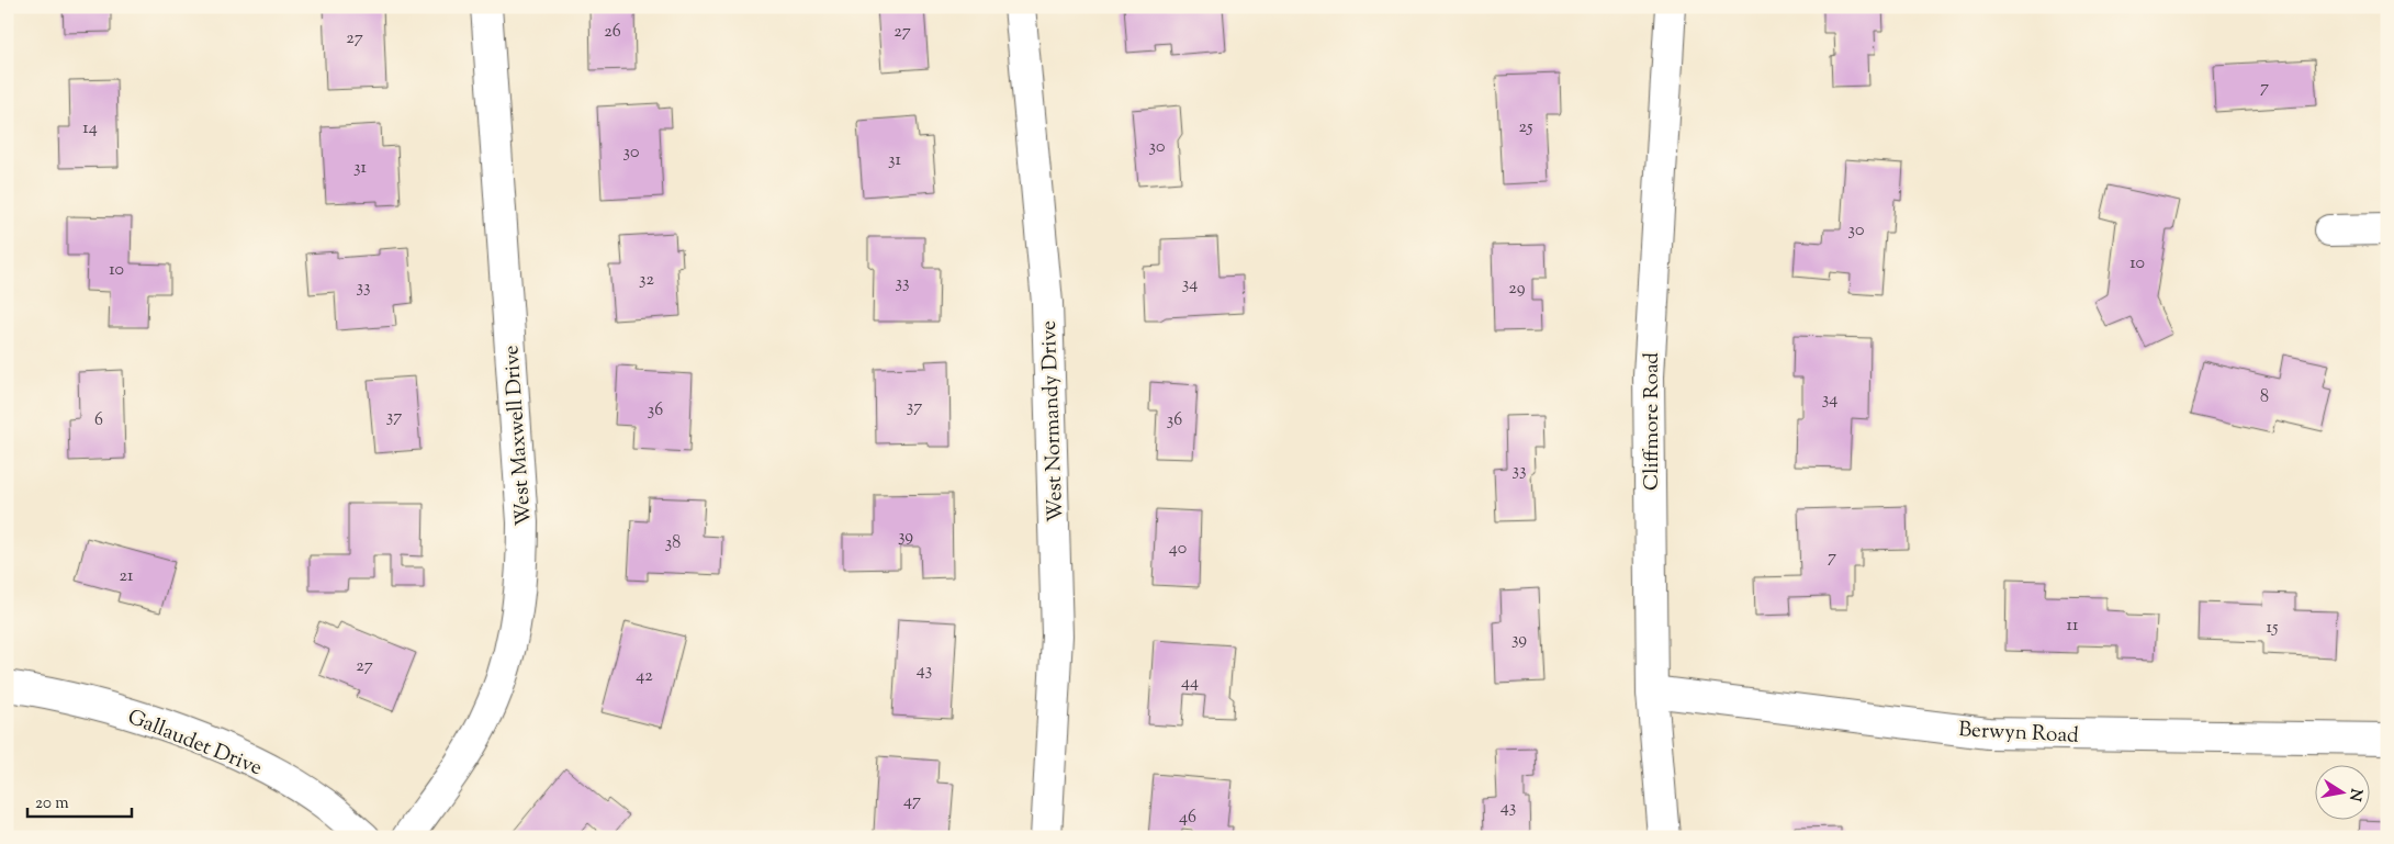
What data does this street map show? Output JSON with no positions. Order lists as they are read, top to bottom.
{
  "streets": {
    "street": [
      "West Normandy Drive",
      "Cliffmore Road",
      "West Maxwell Drive",
      "Berwyn Road",
      "Gallaudet Drive"
    ]
  },
  "crossings": [
    ["Cliffmore Road", "Berwyn Road"]
  ],
  "house_numbers": [
    "26",
    "27",
    "27",
    "7",
    "25",
    "14",
    "30",
    "30",
    "31",
    "31",
    "30",
    "10",
    "10",
    "32",
    "33",
    "34",
    "33",
    "29",
    "8",
    "34",
    "37",
    "36",
    "37",
    "6",
    "36",
    "33",
    "39",
    "38",
    "40",
    "7",
    "21",
    "11",
    "15",
    "39",
    "27",
    "43",
    "42",
    "44",
    "47",
    "43",
    "46"
  ],
  "scale_bar": "20 m",
  "north": "right"
}
